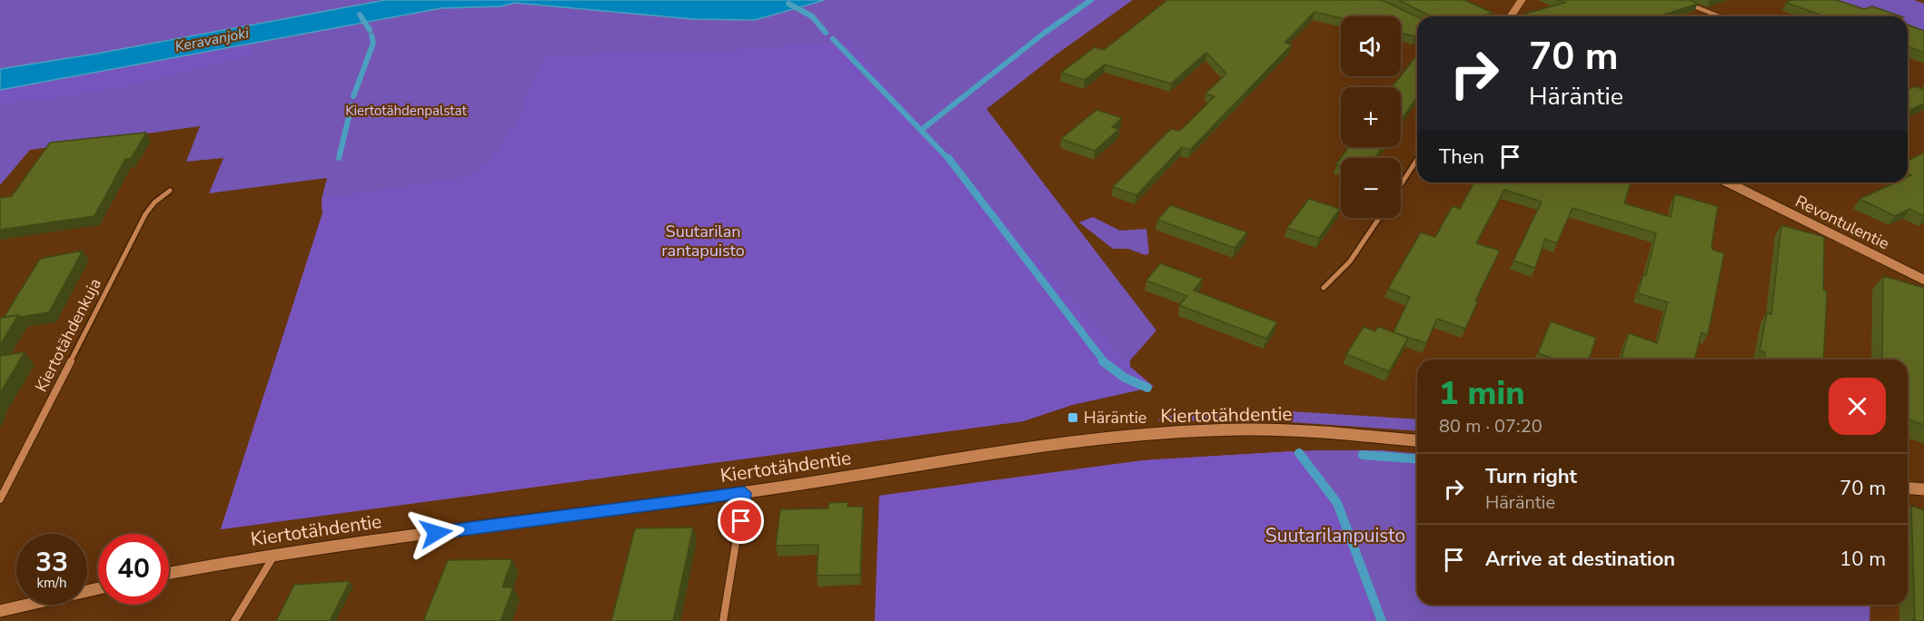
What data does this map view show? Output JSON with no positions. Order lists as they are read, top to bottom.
{
  "streets": {
    "street": ["Revontulentie", "Kiertotähdenkuja", "Kiertotähdentie"]
  },
  "water": ["Keravanjoki"],
  "parks": ["Kiertotähdenpalstat", "Suutarilan rantapuisto", "Suutarilanpuisto"],
  "places": {
    "transit": ["Häräntie"]
  },
  "page": {
    "map_buttons": ["+", "−"],
    "turn": ["70 m", "Häräntie"],
    "then": "Then",
    "heading": ["1 min", "80 m · 07:20"],
    "list": [
      {
        "name": "Turn right",
        "note": "Häräntie",
        "value": "70 m"
      },
      {
        "name": "Arrive at destination",
        "value": "10 m"
      }
    ],
    "speed": "33 km/h",
    "limit": "40"
  }
}
